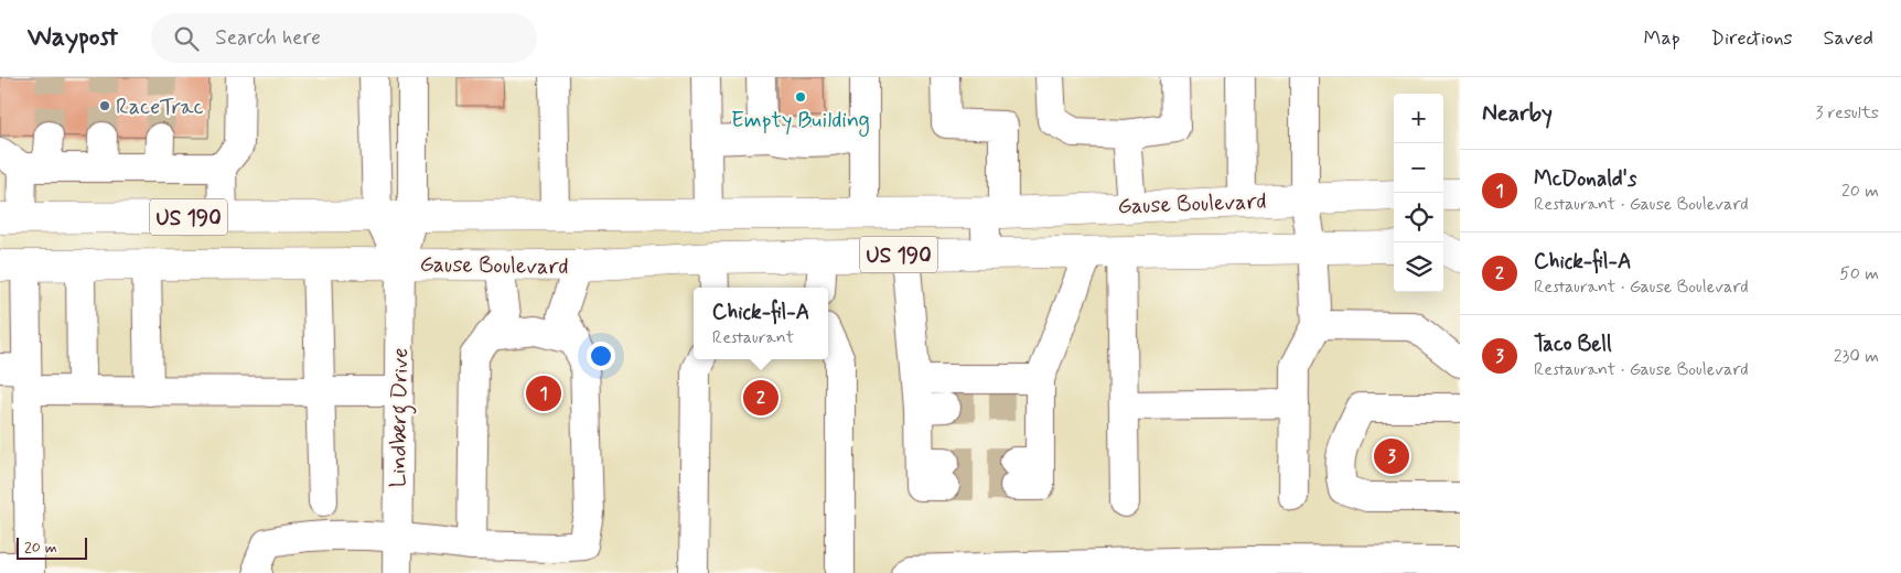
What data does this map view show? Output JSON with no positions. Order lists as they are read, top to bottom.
{
  "streets": {
    "main road": ["Gause Boulevard", "US 190"],
    "street": ["Lindberg Drive"]
  },
  "crossings": [
    ["Gause Boulevard", "Lindberg Drive"]
  ],
  "places": ["Empty Building", "RaceTrac"],
  "scale_bar": "20 m",
  "page": {
    "header": "Waypost",
    "search": "Search here",
    "nav": ["Map", "Directions", "Saved"],
    "heading": ["Nearby", "3 results"],
    "map_buttons": ["+", "−"],
    "list": [
      {
        "mark": "1",
        "name": "McDonald's",
        "note": "Restaurant · Gause Boulevard",
        "value": "20 m"
      },
      {
        "mark": "2",
        "name": "Chick-fil-A",
        "note": "Restaurant · Gause Boulevard",
        "value": "50 m"
      },
      {
        "mark": "3",
        "name": "Taco Bell",
        "note": "Restaurant · Gause Boulevard",
        "value": "230 m"
      }
    ],
    "popup": ["Chick-fil-A", "Restaurant"],
    "pins": ["1", "2", "3"],
    "scale": "20 m"
  }
}
